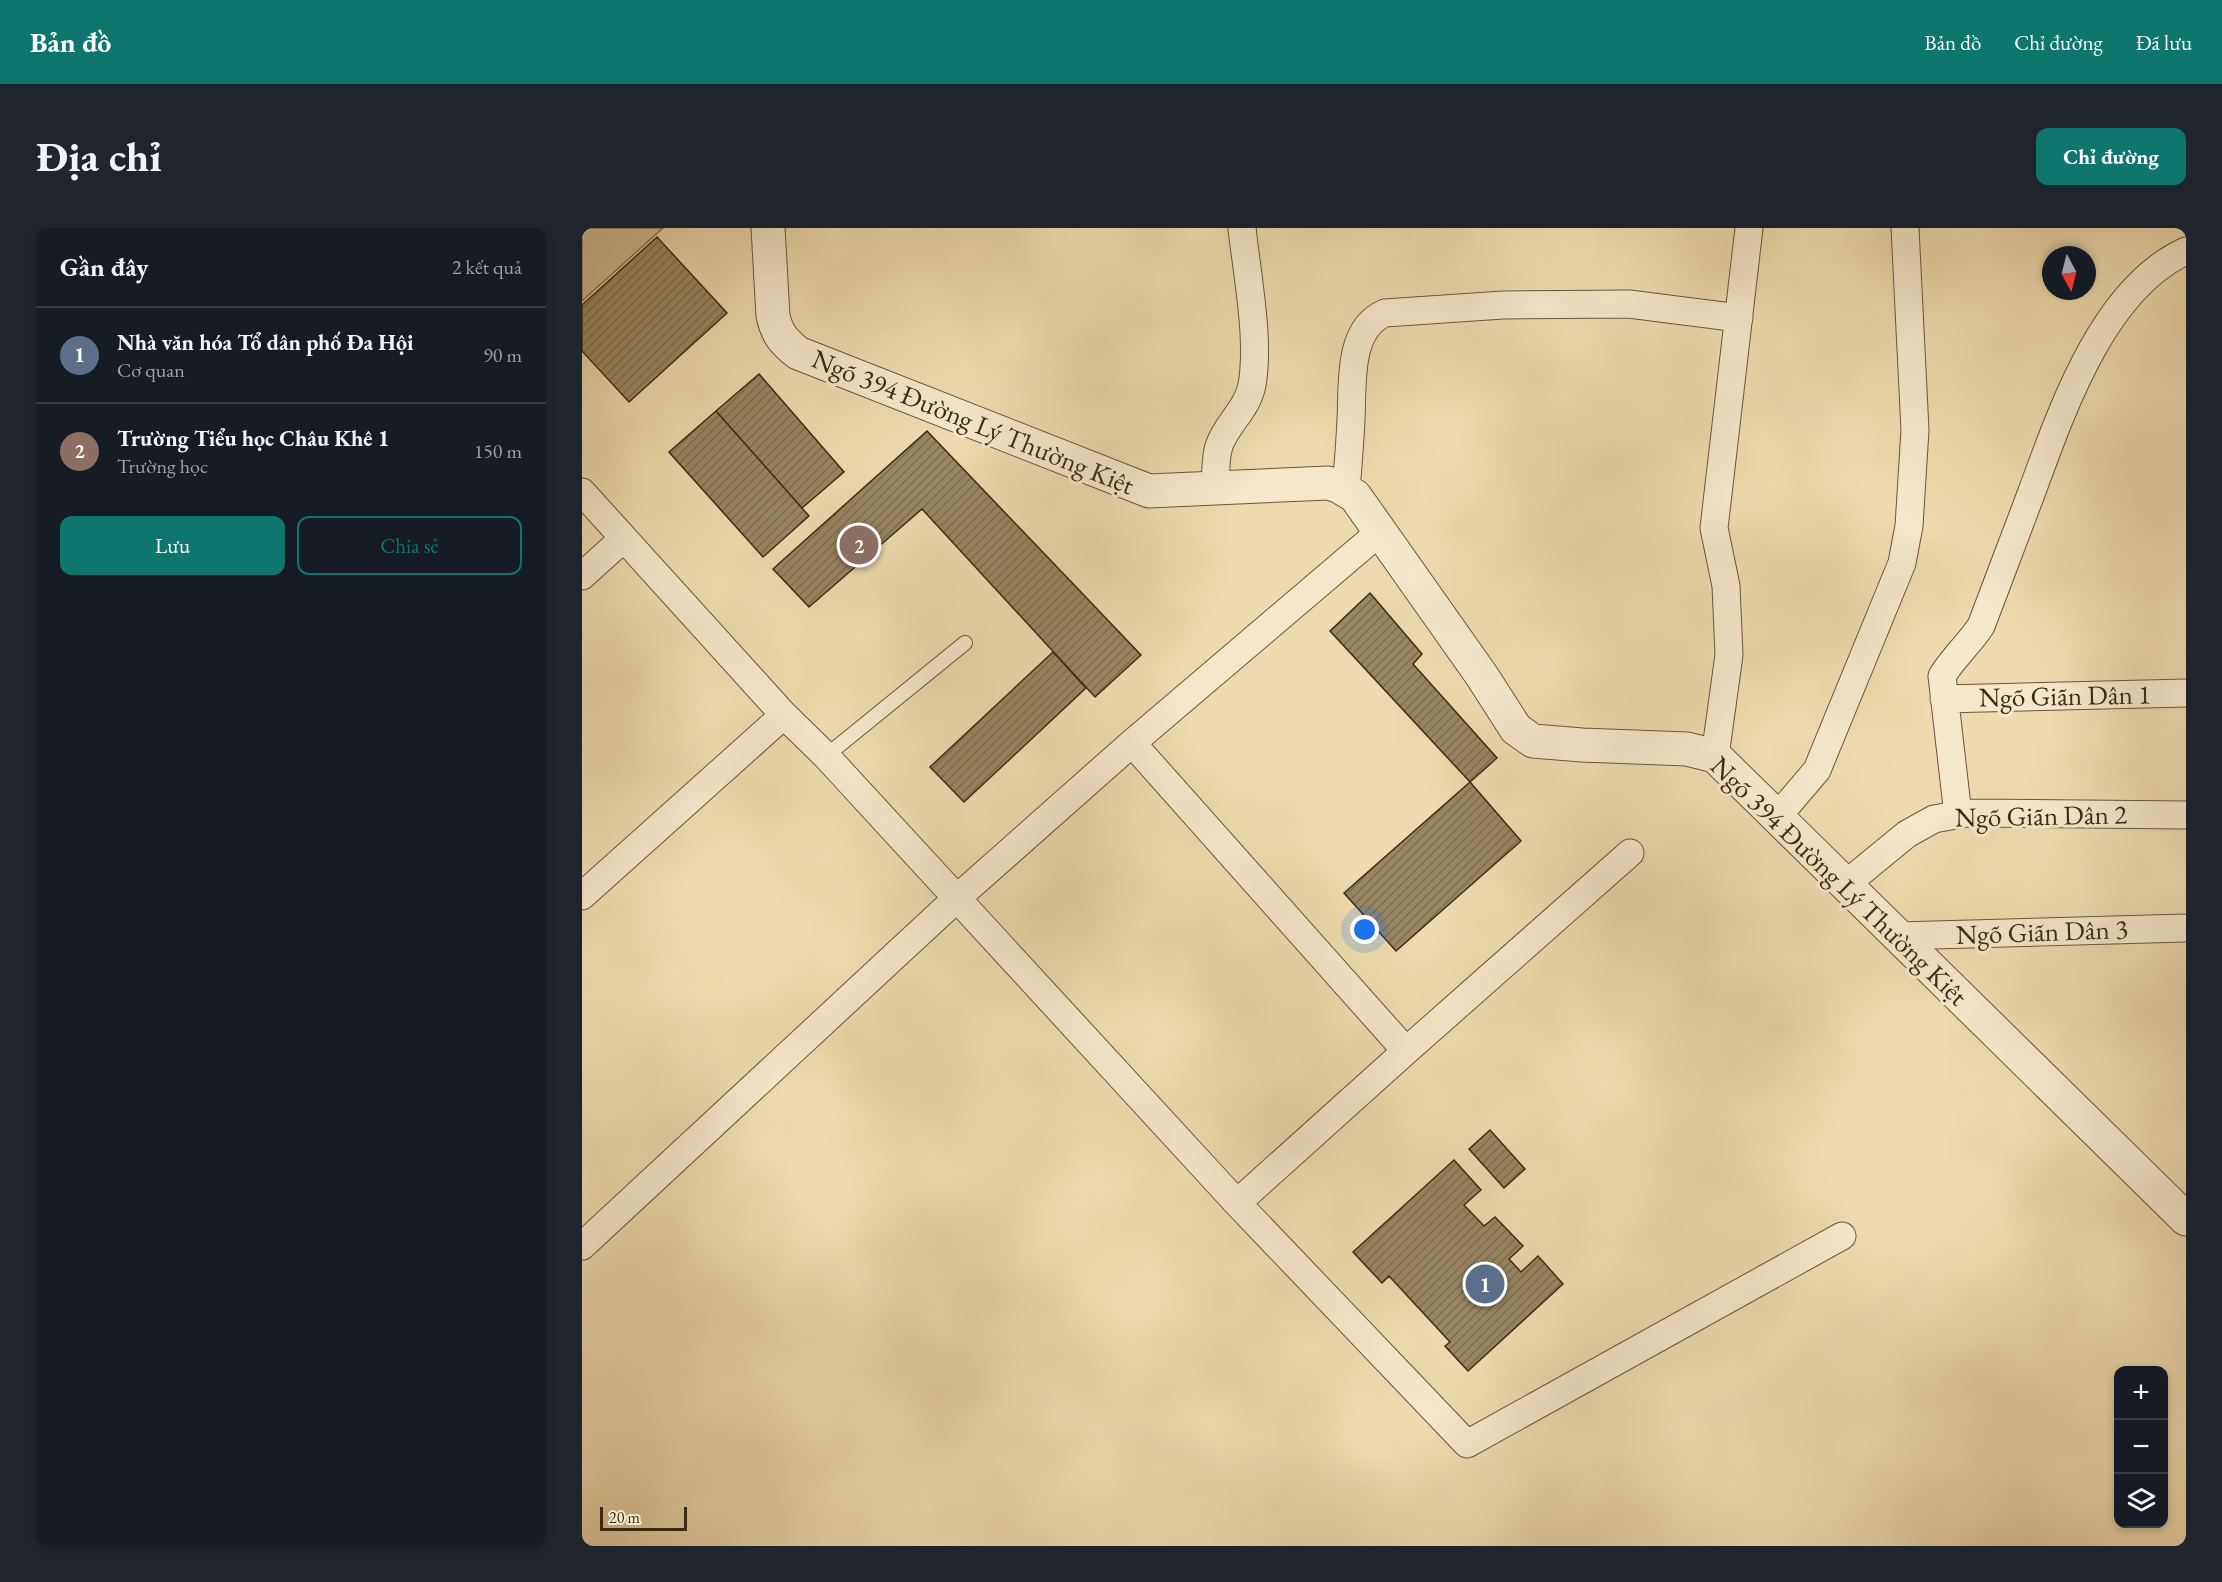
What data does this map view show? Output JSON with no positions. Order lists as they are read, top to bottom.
{
  "streets": {
    "street": [
      "Ngõ 394 Đường Lý Thường Kiệt",
      "Ngõ Giãn Dân 1",
      "Ngõ Giãn Dân 2",
      "Ngõ Giãn Dân 3"
    ]
  },
  "crossings": [
    ["Ngõ 394 Đường Lý Thường Kiệt", "Ngõ Giãn Dân 2"],
    ["Ngõ 394 Đường Lý Thường Kiệt", "Ngõ Giãn Dân 3"]
  ],
  "scale_bar": "20 m",
  "north": "bottom",
  "page": {
    "header": "Bản đồ",
    "nav": ["Bản đồ", "Chỉ đường", "Đã lưu"],
    "buttons": [
      "Chỉ đường",
      ["Lưu", "Chia sẻ"]
    ],
    "title": "Địa chỉ",
    "heading": ["Gần đây", "2 kết quả"],
    "list": [
      {
        "mark": "1",
        "name": "Nhà văn hóa Tổ dân phố Đa Hội",
        "note": "Cơ quan",
        "value": "90 m"
      },
      {
        "mark": "2",
        "name": "Trường Tiểu học Châu Khê 1",
        "note": "Trường học",
        "value": "150 m"
      }
    ],
    "pins": ["2", "1"],
    "map_buttons": ["+", "−"],
    "scale": "20 m"
  }
}
